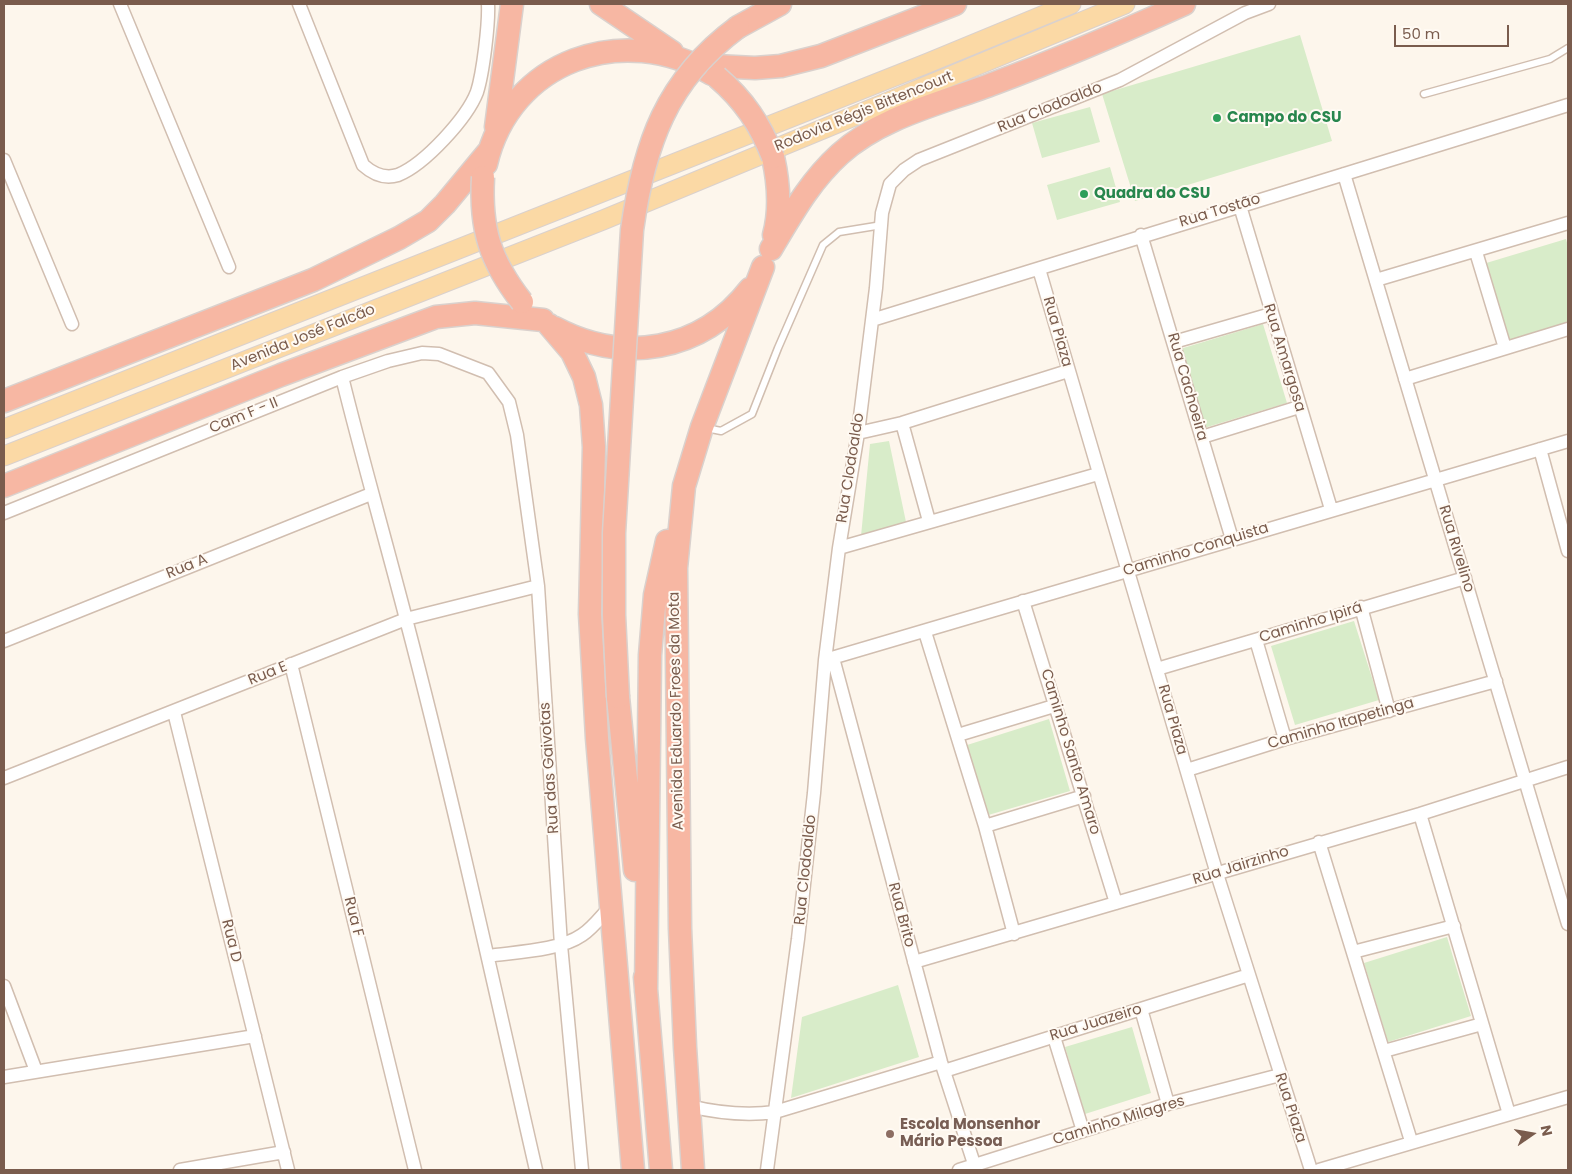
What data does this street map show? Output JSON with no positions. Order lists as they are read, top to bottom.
{
  "streets": {
    "highway": ["Avenida Eduardo Froes da Mota"],
    "main road": ["Rodovia Régis Bittencourt", "Avenida José Falcão"],
    "street": [
      "Rua Clodoaldo",
      "Rua Tostão",
      "Rua Piaza",
      "Rua Amargosa",
      "Rua Cachoeira",
      "Cam F - II",
      "Rua Rivelino",
      "Caminho Conquista",
      "Rua A",
      "Caminho Ipirá",
      "Rua E",
      "Caminho Itapetinga",
      "Caminho Santo Amaro",
      "Rua das Gaivotas",
      "Rua Jairzinho",
      "Rua Brito",
      "Rua F",
      "Rua D",
      "Rua Juazeiro",
      "Caminho Milagres"
    ]
  },
  "crossings": [
    ["Rua Clodoaldo", "Rua Tostão"],
    ["Rua Clodoaldo", "Caminho Conquista"],
    ["Rua Clodoaldo", "Rua Brito"],
    ["Rua Clodoaldo", "Rua Juazeiro"],
    ["Rodovia Régis Bittencourt", "Avenida José Falcão"],
    ["Rua Tostão", "Rua Piaza"],
    ["Rua Tostão", "Rua Amargosa"],
    ["Rua Tostão", "Rua Cachoeira"],
    ["Rua Tostão", "Rua Rivelino"],
    ["Rua Piaza", "Caminho Conquista"],
    ["Rua Piaza", "Caminho Ipirá"],
    ["Rua Piaza", "Caminho Itapetinga"],
    ["Rua Piaza", "Rua Jairzinho"],
    ["Rua Piaza", "Rua Juazeiro"],
    ["Rua Piaza", "Caminho Milagres"],
    ["Rua Amargosa", "Caminho Conquista"],
    ["Rua Cachoeira", "Caminho Conquista"],
    ["Cam F - II", "Rua das Gaivotas"],
    ["Rua Rivelino", "Caminho Conquista"],
    ["Rua Rivelino", "Caminho Ipirá"],
    ["Rua Rivelino", "Caminho Itapetinga"],
    ["Rua Rivelino", "Rua Jairzinho"],
    ["Caminho Conquista", "Caminho Santo Amaro"],
    ["Caminho Conquista", "Rua Brito"],
    ["Rua E", "Rua das Gaivotas"],
    ["Rua E", "Rua F"],
    ["Rua E", "Rua D"],
    ["Avenida Eduardo Froes da Mota", "Rua Juazeiro"],
    ["Caminho Santo Amaro", "Rua Jairzinho"],
    ["Rua Jairzinho", "Rua Brito"],
    ["Rua Brito", "Rua Juazeiro"],
    ["Rua Brito", "Caminho Milagres"]
  ],
  "places": ["Campo do CSU", "Quadra do CSU", "Escola Monsenhor Mário Pessoa"],
  "scale_bar": "50 m",
  "north": "right"
}
